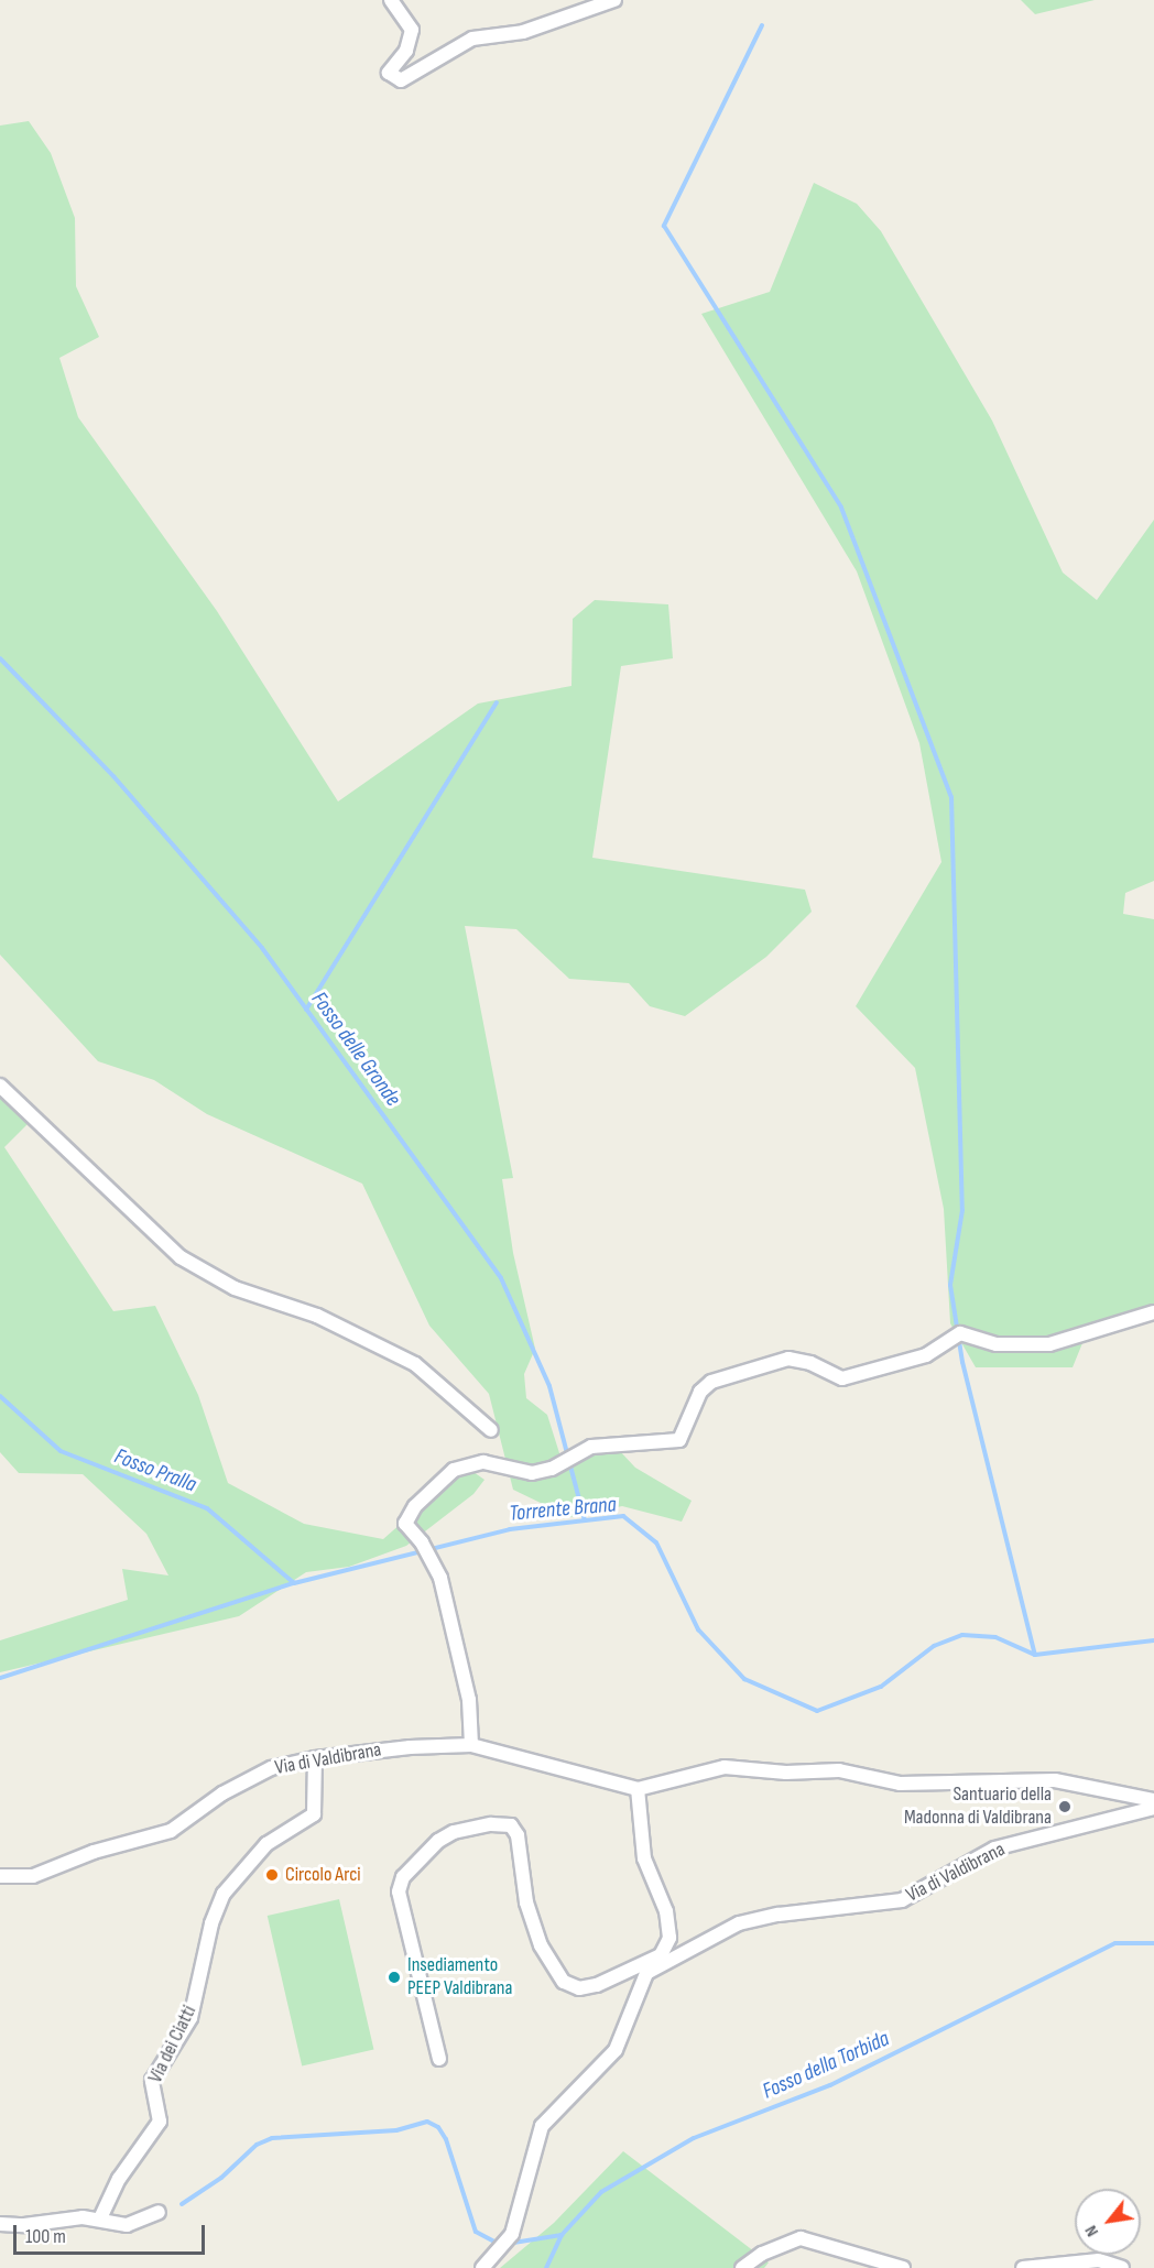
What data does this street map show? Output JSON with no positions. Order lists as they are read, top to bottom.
{
  "streets": {
    "street": ["Via di Valdibrana", "Via dei Ciatti"]
  },
  "crossings": [
    ["Via di Valdibrana", "Via dei Ciatti"]
  ],
  "water": [
    "Fosso delle Gronde",
    "Fosso Pralla",
    "Torrente Brana",
    "Fosso della Torbida"
  ],
  "places": ["Santuario della Madonna di Valdibrana", "Circolo Arci", "Insediamento PEEP Valdibrana"],
  "scale_bar": "100 m",
  "north": "bottom left"
}
